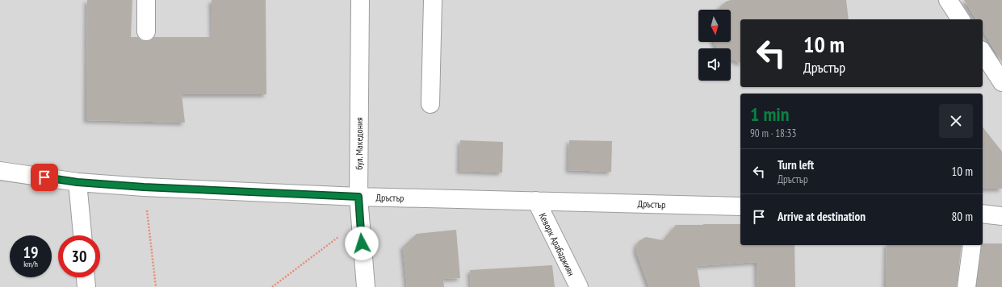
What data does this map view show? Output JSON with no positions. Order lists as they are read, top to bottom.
{
  "streets": {
    "street": ["бул. Македония", "Дръстър", "Кеворк Арабаджиян"]
  },
  "crossings": [
    ["бул. Македония", "Дръстър"],
    ["Дръстър", "Кеворк Арабаджиян"]
  ],
  "north": "bottom",
  "page": {
    "turn": ["10 m", "Дръстър"],
    "heading": ["1 min", "90 m · 18:33"],
    "list": [
      {
        "name": "Turn left",
        "note": "Дръстър",
        "value": "10 m"
      },
      {
        "name": "Arrive at destination",
        "value": "80 m"
      }
    ],
    "speed": "19 km/h",
    "limit": "30"
  }
}
